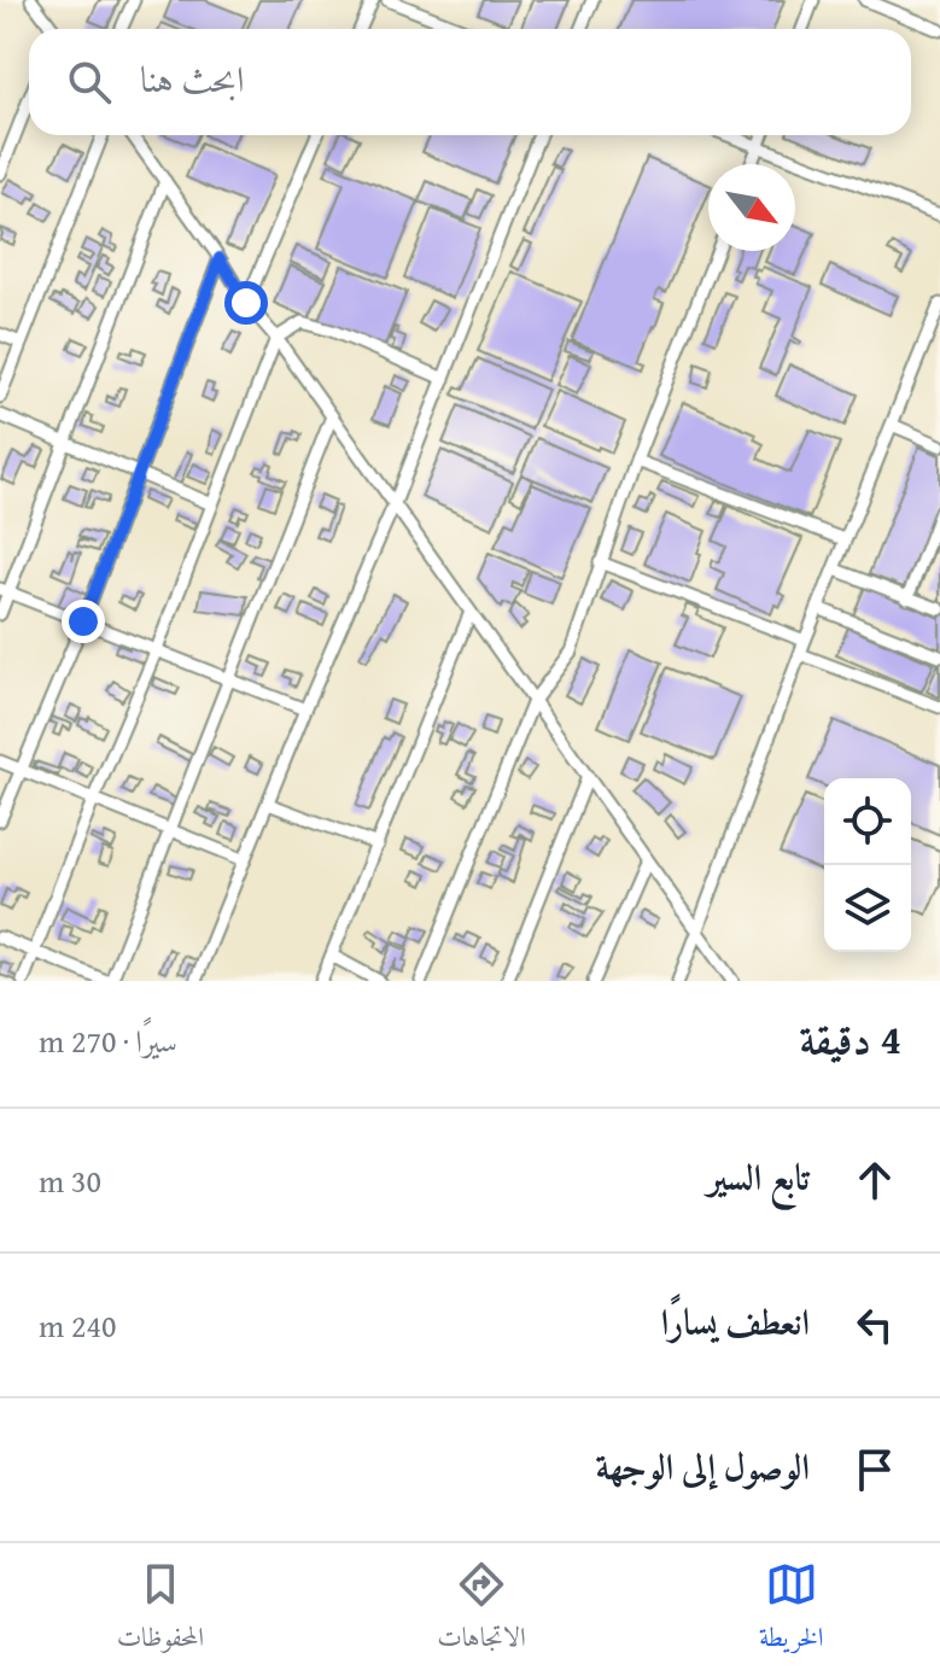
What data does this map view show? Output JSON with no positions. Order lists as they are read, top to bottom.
{
  "north": "bottom right",
  "page": {
    "search": "ابحث هنا",
    "heading": ["4 دقيقة", "سيرًا · 270 m"],
    "list": [
      ["تابع السير", "30 m"],
      ["انعطف يسارًا", "240 m"],
      "الوصول إلى الوجهة"
    ],
    "nav": ["الخريطة", "الاتجاهات", "المحفوظات"]
  }
}
